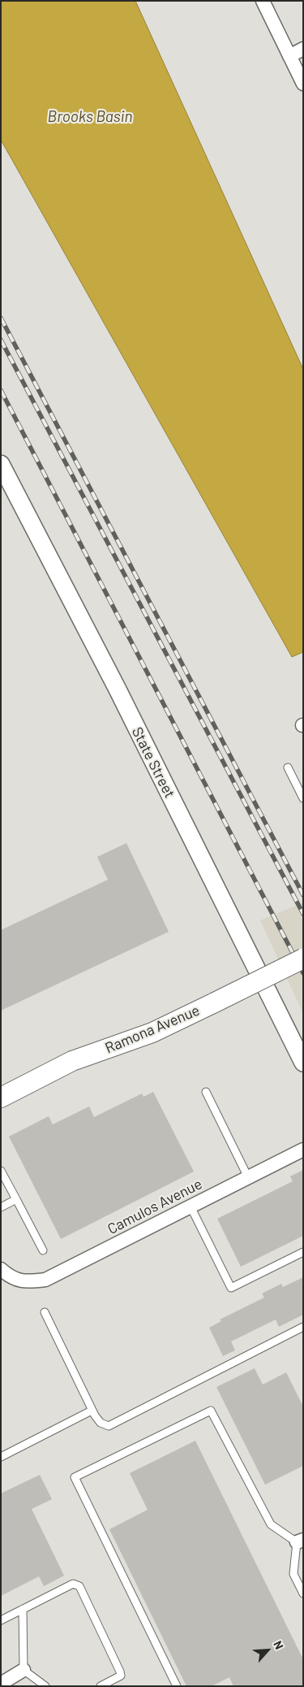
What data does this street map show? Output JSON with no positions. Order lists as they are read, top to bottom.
{
  "streets": {
    "main road": ["Ramona Avenue"],
    "street": ["State Street", "Camulos Avenue"]
  },
  "water": ["Brooks Basin"],
  "north": "top right"
}
